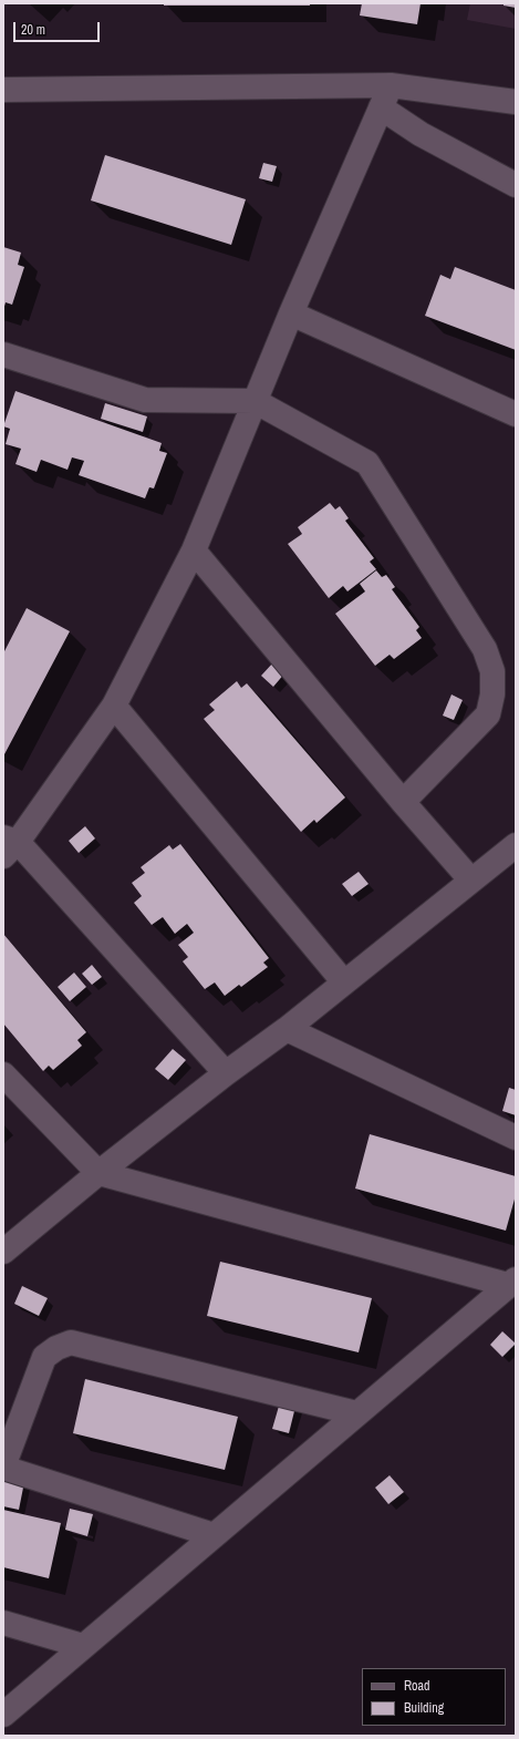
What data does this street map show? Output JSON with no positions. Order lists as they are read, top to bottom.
{
  "legend": ["Road", "Building"],
  "scale_bar": "20 m"
}
